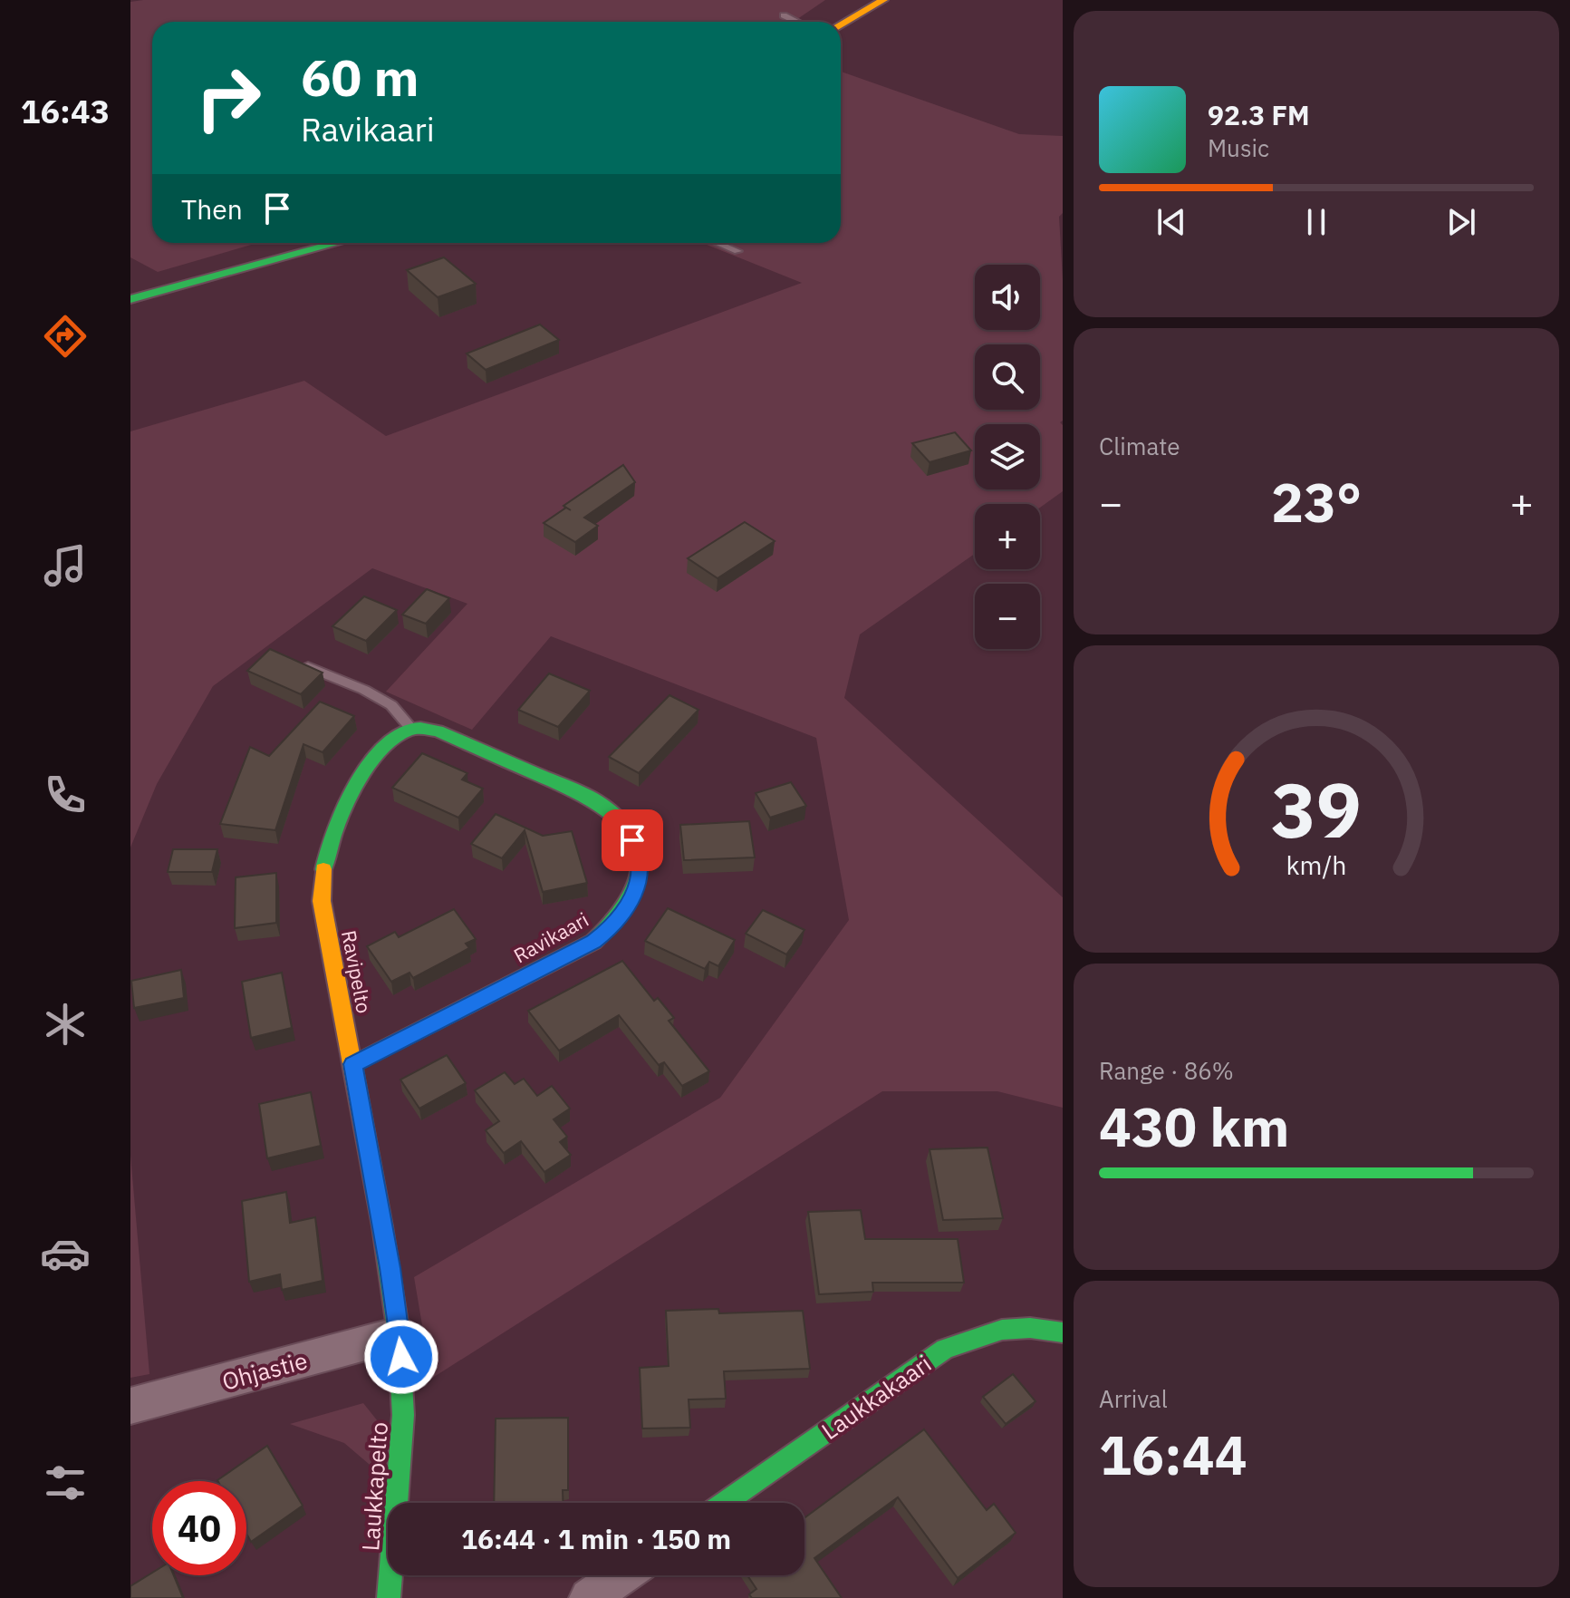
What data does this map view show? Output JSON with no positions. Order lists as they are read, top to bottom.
{
  "streets": {
    "street": [
      "Ravikaari",
      "Ravipelto",
      "Ohjastie",
      "Laukkakaari",
      "Laukkapelto"
    ]
  },
  "crossings": [
    ["Ravikaari", "Ravipelto"],
    ["Ravipelto", "Ohjastie"],
    ["Ravipelto", "Laukkapelto"],
    ["Ohjastie", "Laukkapelto"]
  ],
  "page": {
    "tabs": "16:43",
    "turn": ["60 m", "Ravikaari"],
    "song": ["92.3 FM", "Music"],
    "then": "Then",
    "map_buttons": ["+", "−"],
    "tile": [
      "Climate",
      ["Range · 86%", "430 km"],
      ["Arrival", "16:44"]
    ],
    "heat": ["−", "23°", "+"],
    "limit": "40",
    "trip": "16:44 · 1 min · 150 m",
    "gauge": ["39", "km/h"]
  }
}
